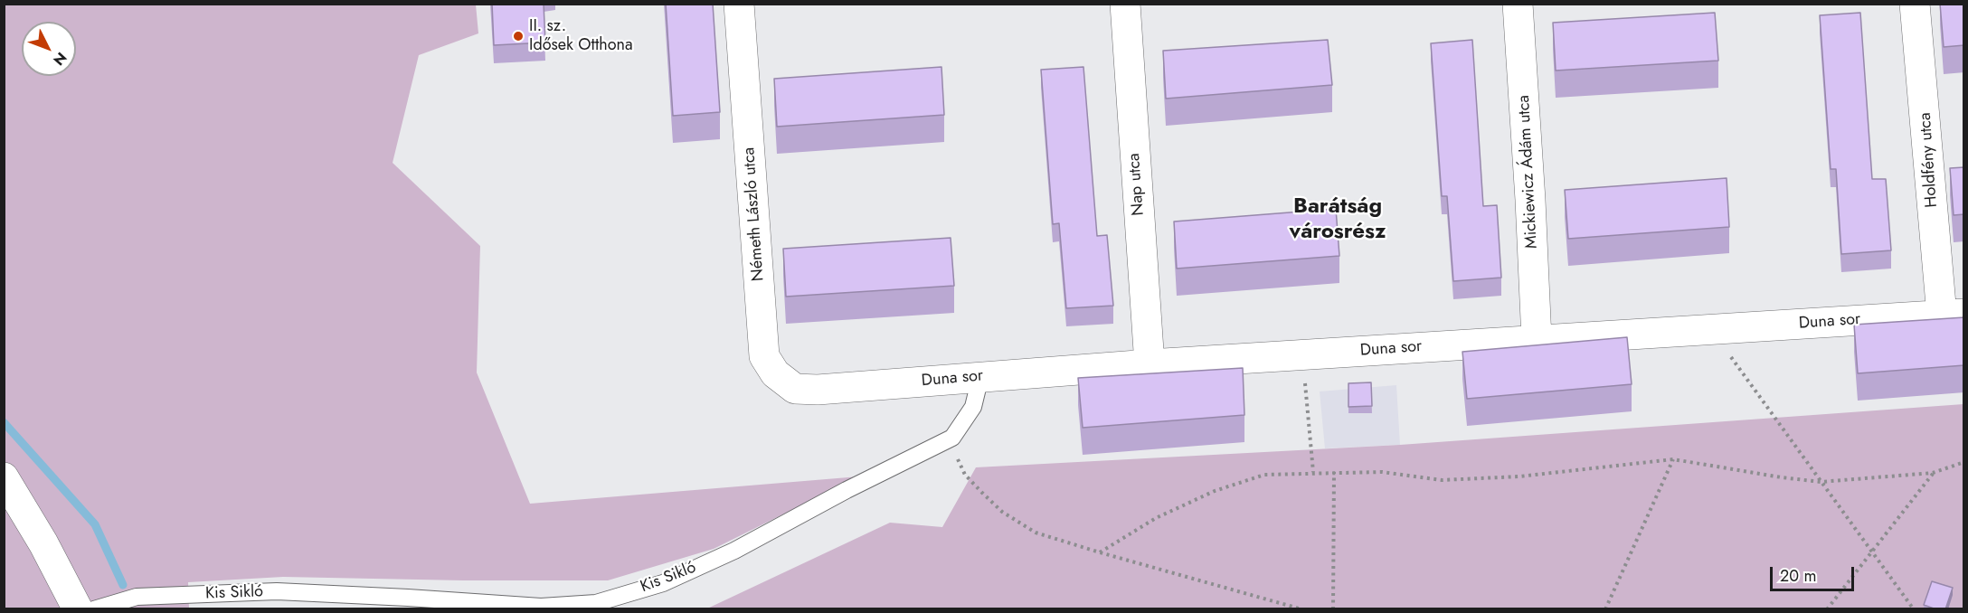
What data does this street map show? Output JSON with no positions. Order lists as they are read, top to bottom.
{
  "streets": {
    "street": [
      "Holdfény utca",
      "Mickiewicz Ádám utca",
      "Nap utca",
      "Németh László utca",
      "Duna sor"
    ],
    "lane": ["Kis Sikló"]
  },
  "crossings": [
    ["Holdfény utca", "Duna sor"],
    ["Mickiewicz Ádám utca", "Duna sor"],
    ["Nap utca", "Duna sor"],
    ["Németh László utca", "Duna sor"],
    ["Duna sor", "Kis Sikló"]
  ],
  "districts": ["Barátság városrész"],
  "places": ["II. sz. Idősek Otthona"],
  "scale_bar": "20 m",
  "north": "bottom right"
}
